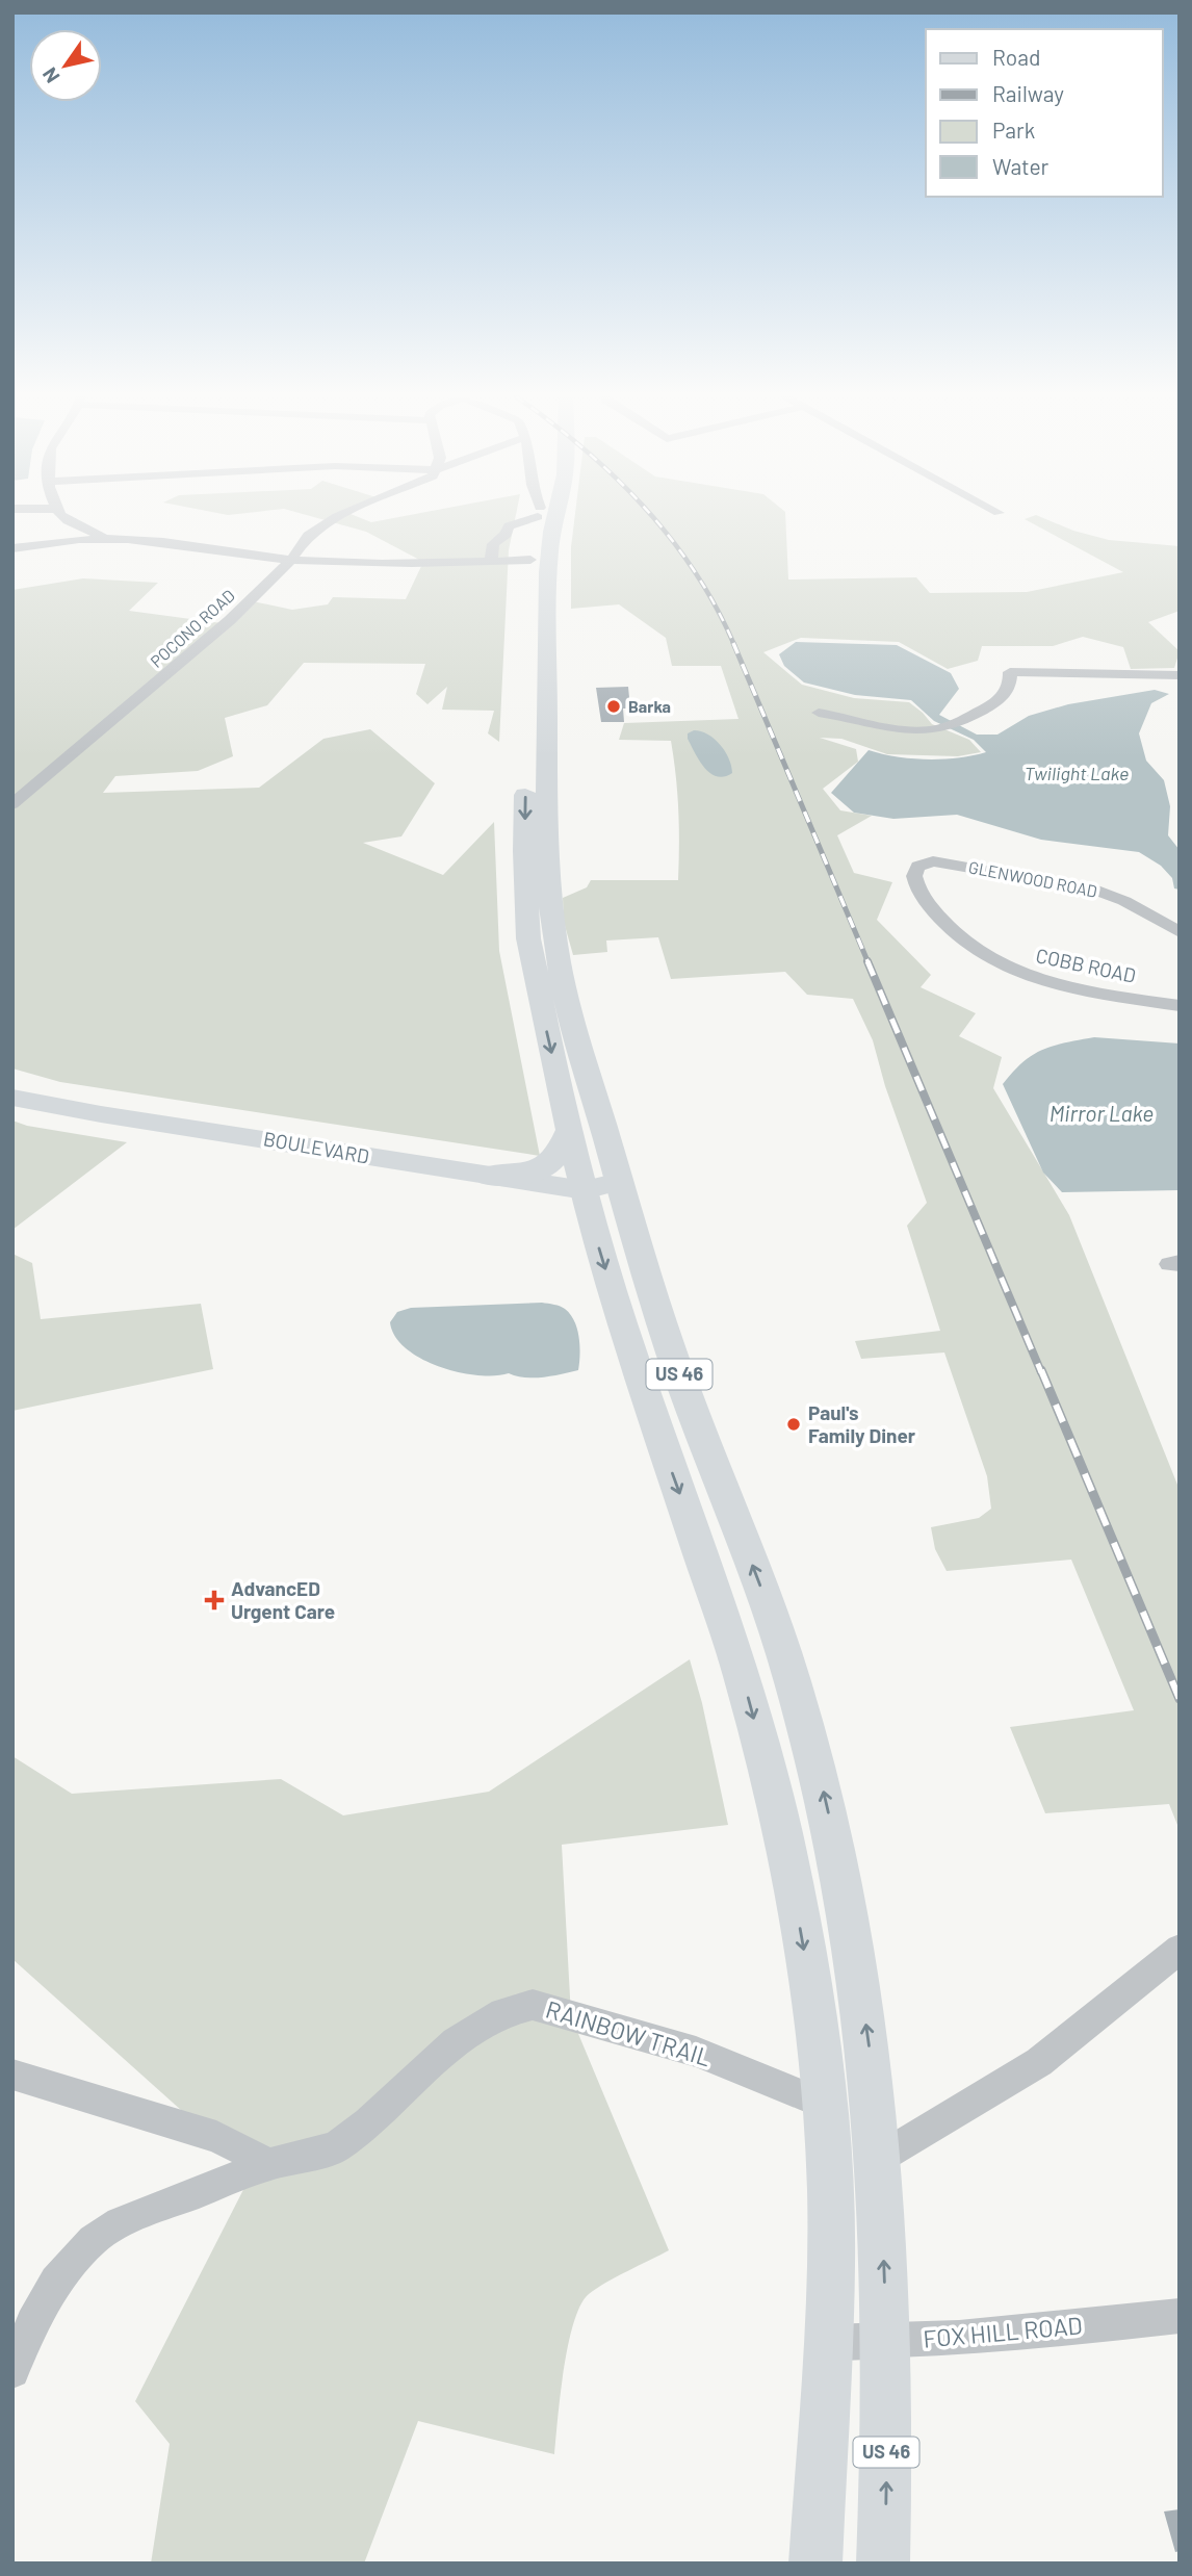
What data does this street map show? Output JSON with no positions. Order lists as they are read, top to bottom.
{
  "streets": {
    "highway": ["US 46"],
    "main road": ["BOULEVARD"],
    "street": [
      "POCONO ROAD",
      "GLENWOOD ROAD",
      "COBB ROAD",
      "RAINBOW TRAIL",
      "FOX HILL ROAD"
    ]
  },
  "crossings": [
    ["GLENWOOD ROAD", "COBB ROAD"],
    ["BOULEVARD", "US 46"],
    ["US 46", "RAINBOW TRAIL"],
    ["US 46", "FOX HILL ROAD"]
  ],
  "water": ["Twilight Lake", "Mirror Lake"],
  "places": {
    "other": ["Barka", "Paul's Family Diner"],
    "health": ["AdvancED Urgent Care"]
  },
  "legend": [
    "Road",
    "Railway",
    "Park",
    "Water"
  ],
  "north": "bottom left"
}
